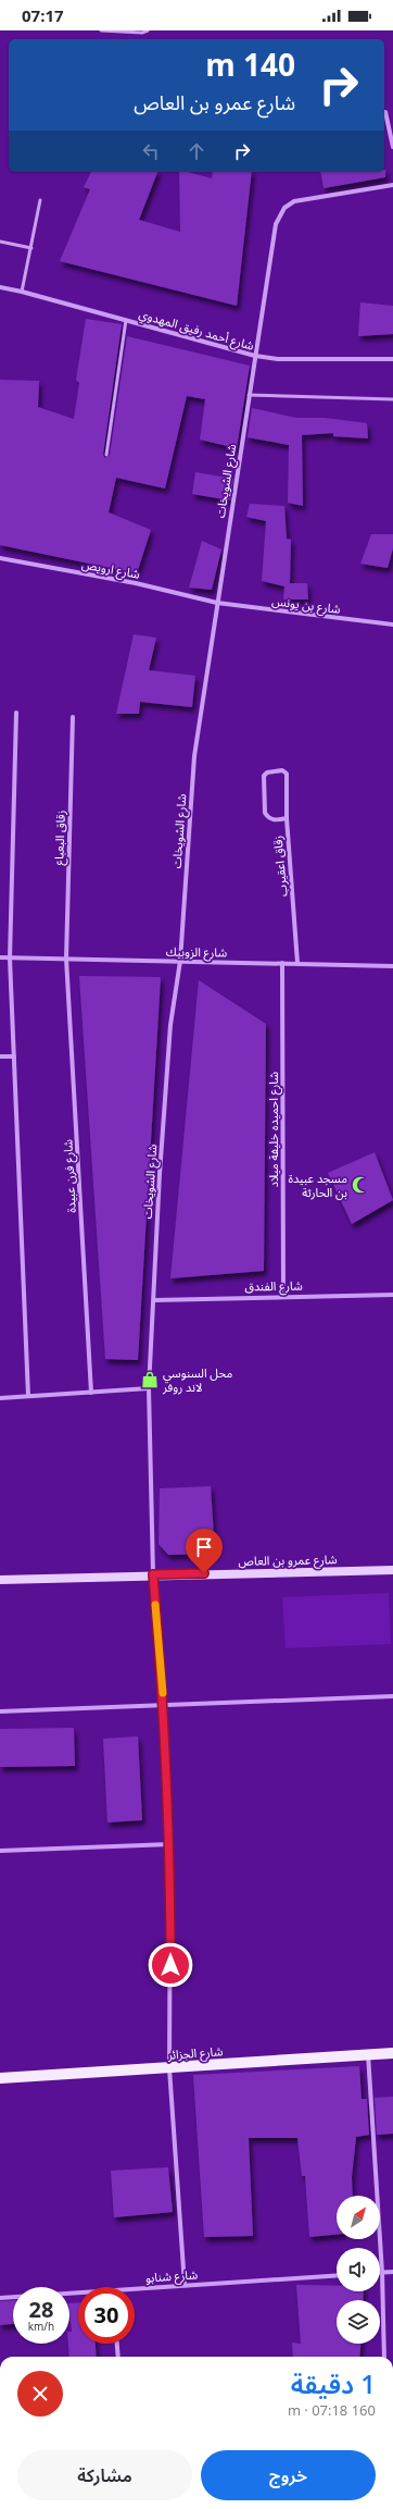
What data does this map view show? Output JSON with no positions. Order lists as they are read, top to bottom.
{
  "streets": {
    "main road": ["شارع الجزائر"],
    "street": [
      "شارع أحمد رفيق المهدوي",
      "شارع الشويخات",
      "شارع ارويص",
      "شارع بن يونس",
      "زقاق البعباع",
      "زقاق اعقيرب",
      "شارع الزوبيك",
      "شارع احميده خليفة ميلاد",
      "شارع فرن عبيدة",
      "شارع الفندق",
      "شارع عمرو بن العاص",
      "شارع شنابو"
    ]
  },
  "crossings": [
    ["شارع أحمد رفيق المهدوي", "شارع الشويخات"],
    ["شارع الشويخات", "شارع ارويص"],
    ["شارع الشويخات", "شارع بن يونس"],
    ["شارع الشويخات", "شارع الزوبيك"],
    ["شارع الشويخات", "شارع الفندق"],
    ["شارع الشويخات", "شارع عمرو بن العاص"],
    ["شارع الشويخات", "شارع الجزائر"],
    ["شارع الشويخات", "شارع شنابو"],
    ["شارع ارويص", "شارع بن يونس"],
    ["زقاق البعباع", "شارع الزوبيك"],
    ["زقاق البعباع", "شارع فرن عبيدة"],
    ["زقاق اعقيرب", "شارع الزوبيك"],
    ["شارع الزوبيك", "شارع احميده خليفة ميلاد"],
    ["شارع الزوبيك", "شارع فرن عبيدة"],
    ["شارع احميده خليفة ميلاد", "شارع الفندق"]
  ],
  "places": {
    "mosque": ["مسجد عبيدة بن الحارثة"],
    "shop": ["محل السنوسي لاند روفر"]
  },
  "north": "top right",
  "page": {
    "status": "07:17",
    "turn": ["140 m", "شارع عمرو بن العاص"],
    "speed": "28 km/h",
    "limit": "30",
    "heading": ["1 دقيقة", "160 m · 07:18"],
    "buttons": ["خروج", "مشاركة"]
  }
}
